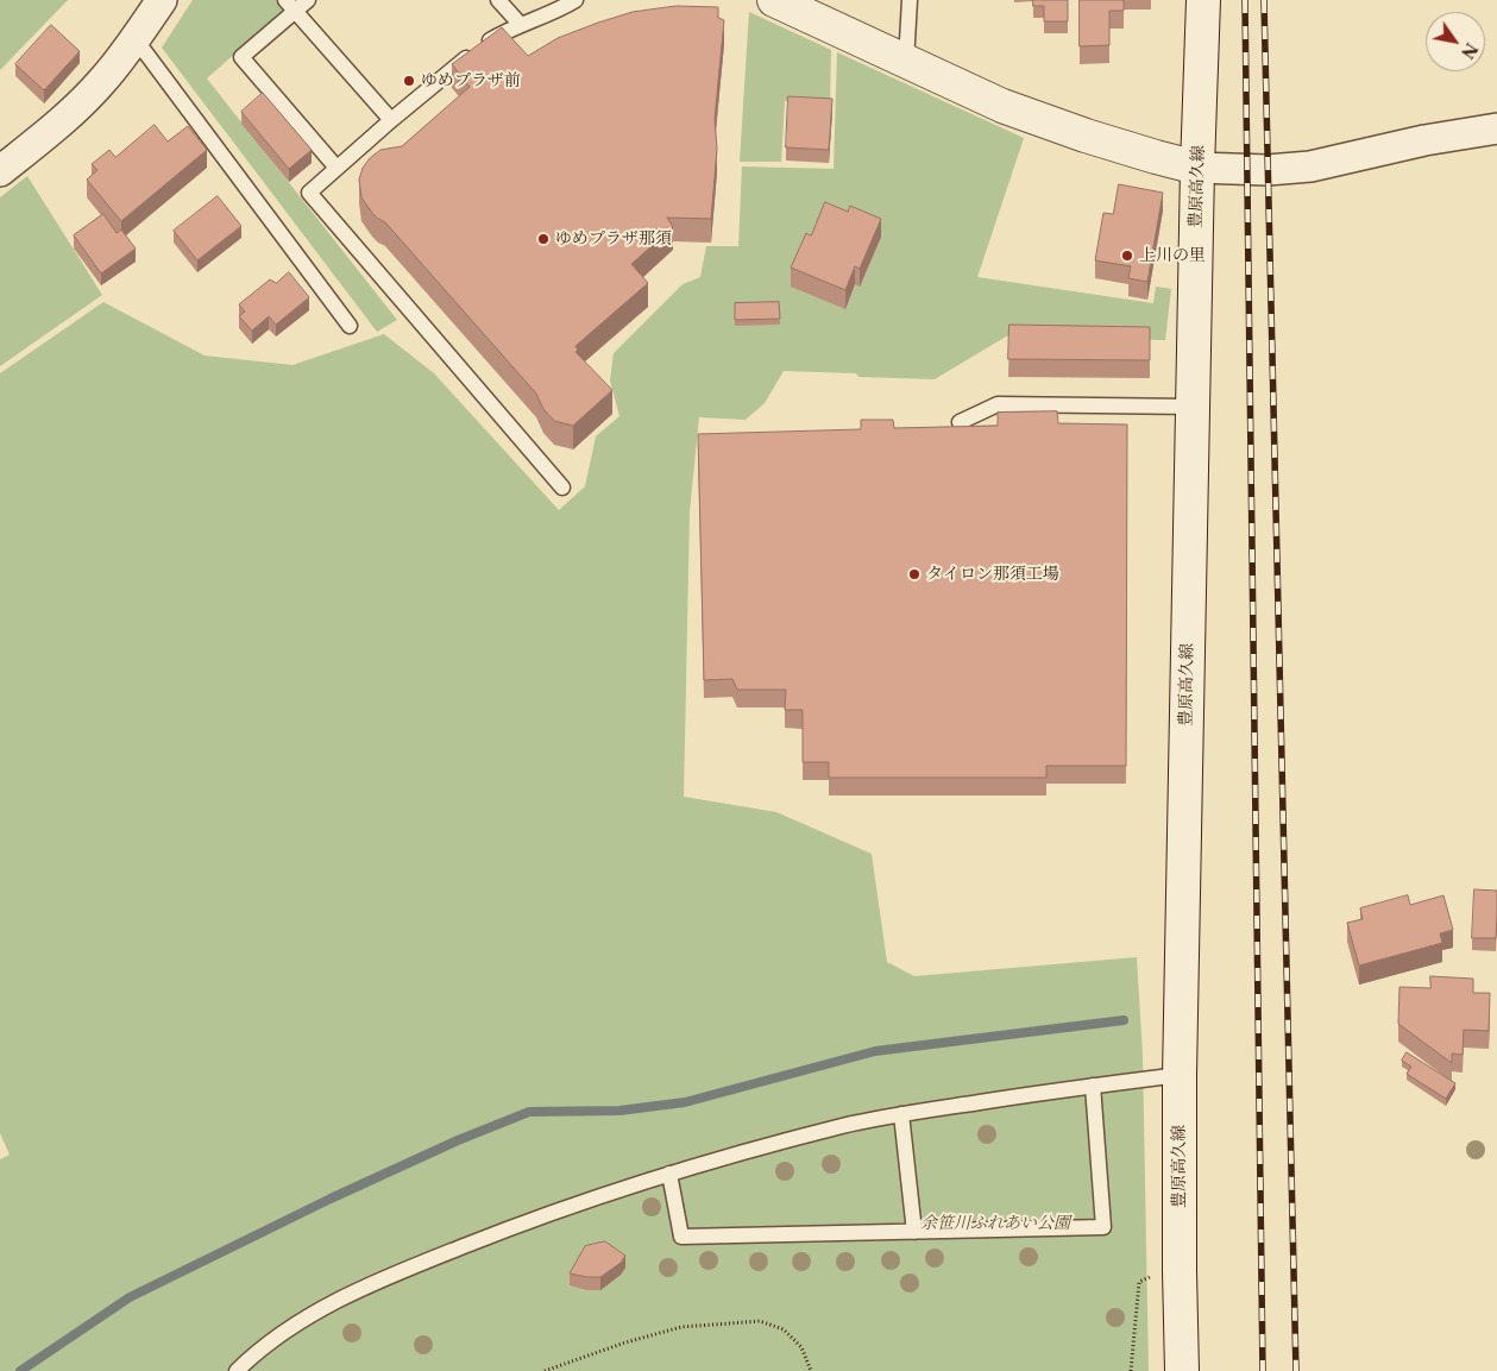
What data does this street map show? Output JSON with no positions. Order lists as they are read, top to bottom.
{
  "streets": {
    "main road": ["豊原高久線"]
  },
  "parks": ["余笹川ふれあい公園"],
  "places": [
    "ゆめプラザ前",
    "ゆめプラザ那須",
    "上川の里",
    "タイロン那須工場"
  ],
  "north": "bottom right"
}
